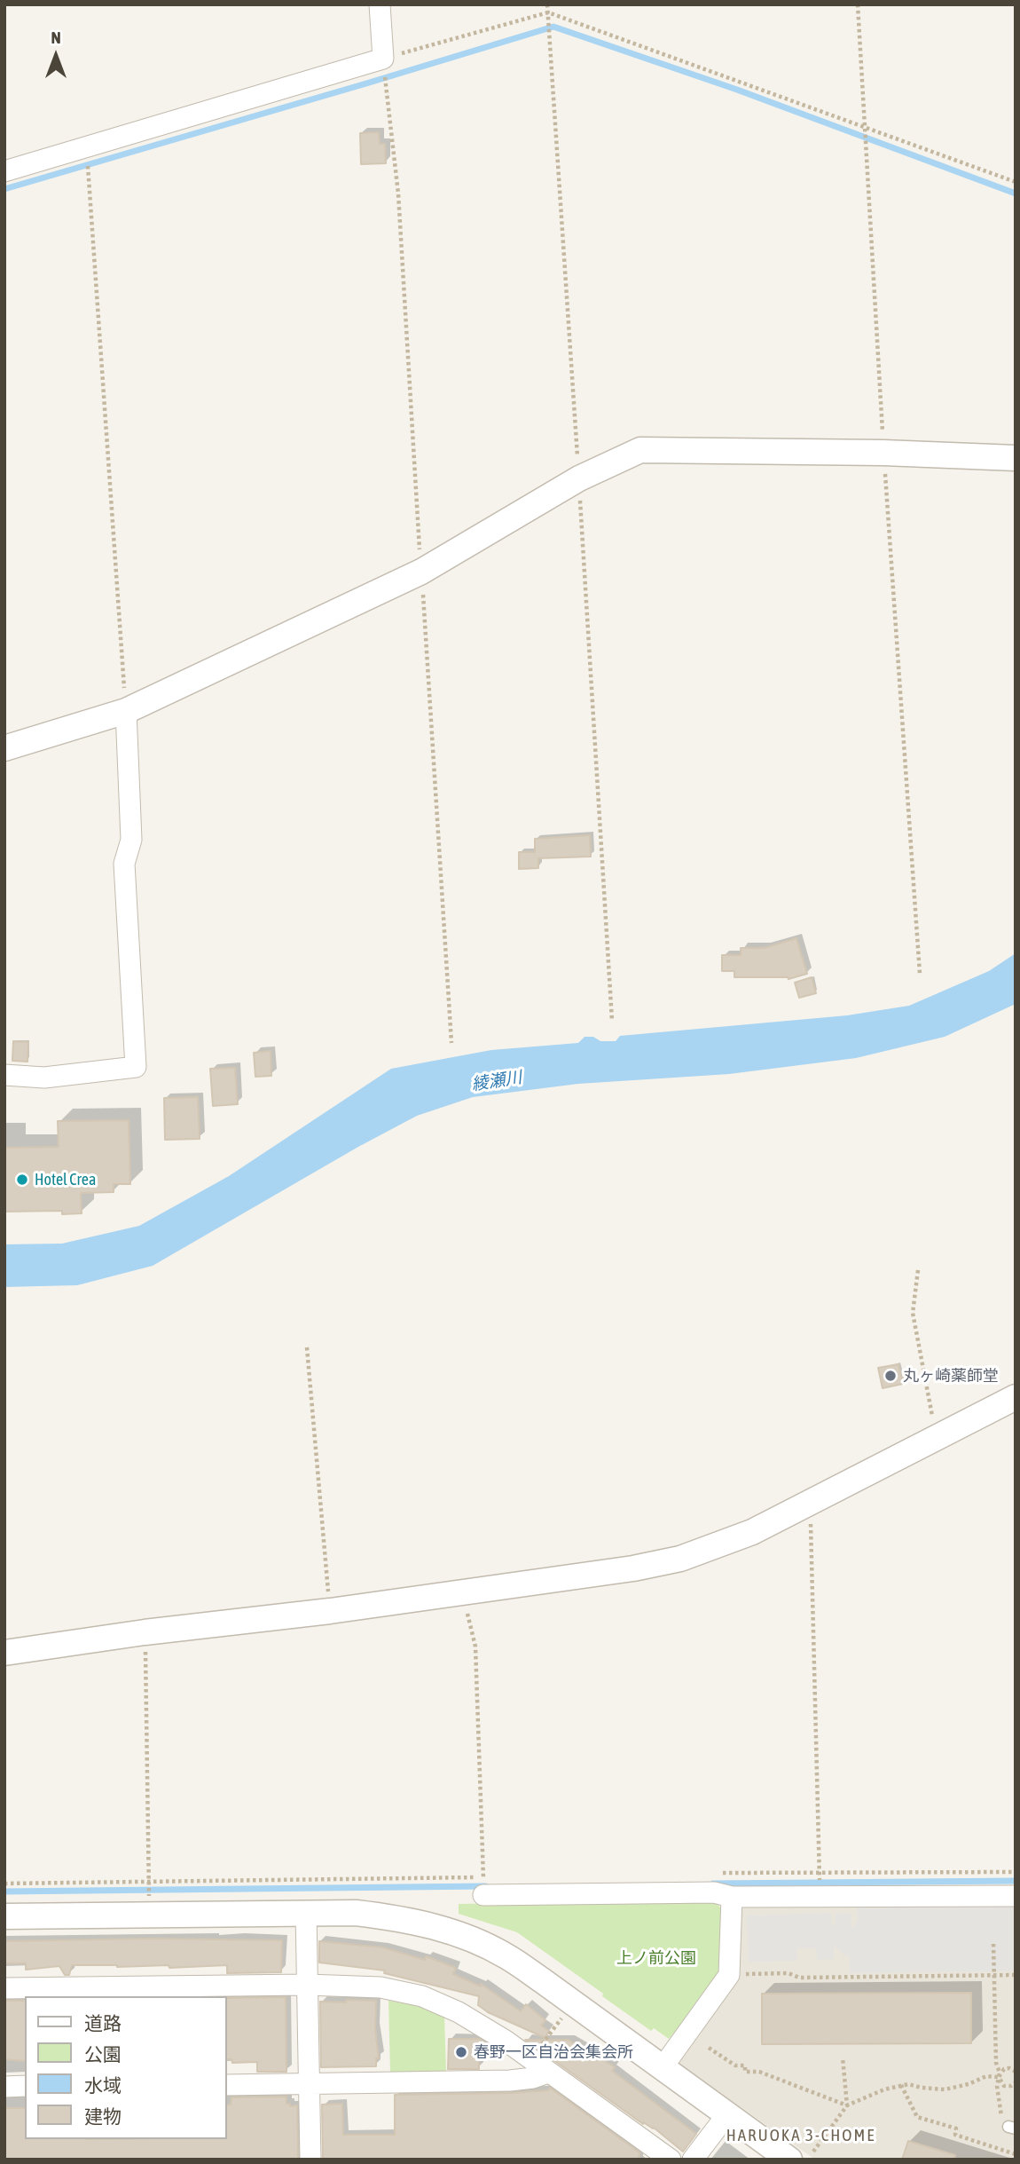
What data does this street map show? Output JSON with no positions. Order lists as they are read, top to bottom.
{
  "districts": ["HARUOKA 3-CHOME"],
  "water": ["綾瀬川"],
  "parks": ["上ノ前公園"],
  "places": ["Hotel Crea", "丸ヶ崎薬師堂", "春野一区自治会集会所"],
  "legend": [
    "道路",
    "公園",
    "水域",
    "建物"
  ],
  "north": "top"
}
